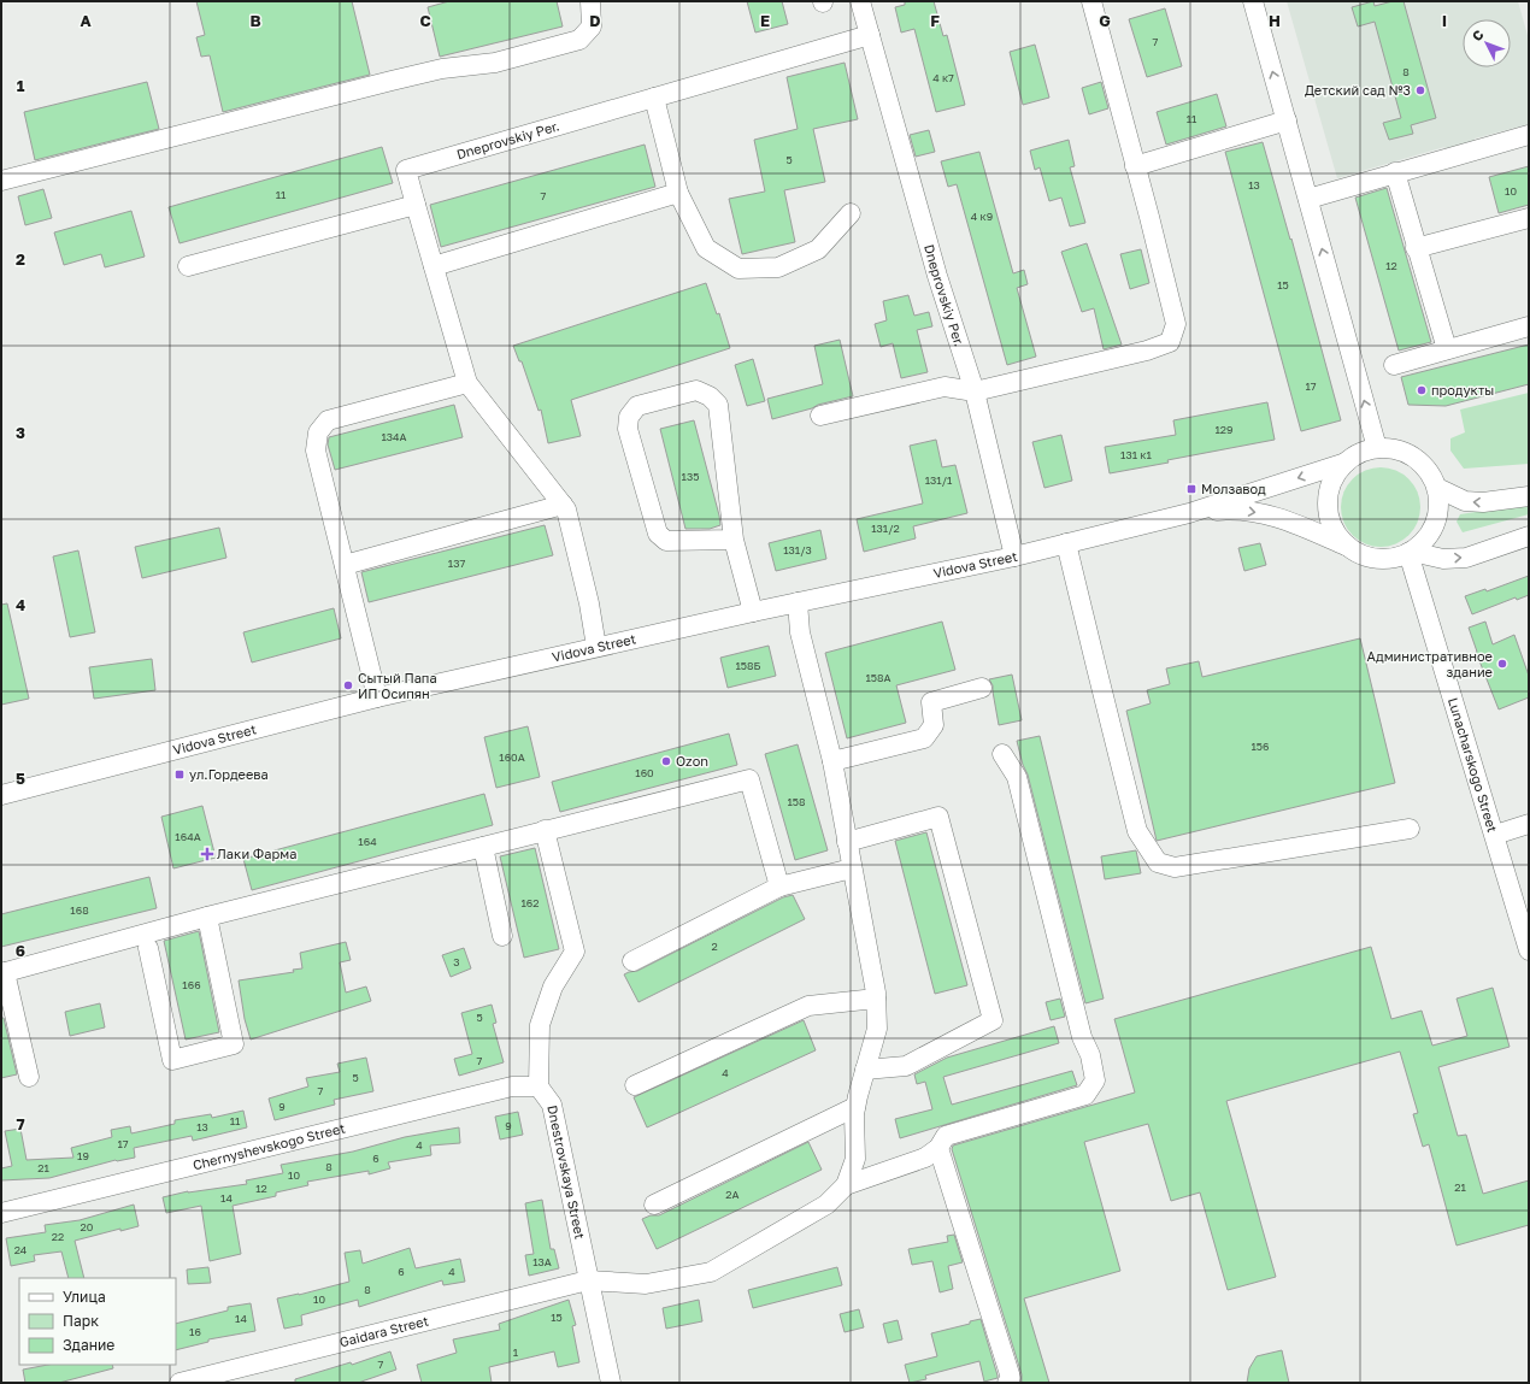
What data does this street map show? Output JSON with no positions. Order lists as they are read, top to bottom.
{
  "streets": {
    "street": [
      "Dneprovskiy Per.",
      "Vidova Street",
      "Lunacharskogo Street",
      "Chernyshevskogo Street",
      "Dnestrovskaya Street",
      "Gaidara Street"
    ]
  },
  "crossings": [
    ["Dneprovskiy Per.", "Vidova Street"],
    ["Chernyshevskogo Street", "Dnestrovskaya Street"],
    ["Dnestrovskaya Street", "Gaidara Street"]
  ],
  "places": {
    "other": [
      "Детский сад №3",
      "продукты",
      "Административное здание",
      "Сытый Папа ИП Осипян",
      "Ozon"
    ],
    "transit": ["Молзавод", "ул.Гордеева"],
    "health": ["Лаки Фарма"]
  },
  "house_numbers": [
    "7",
    "8",
    "4 к7",
    "11",
    "5",
    "13",
    "10",
    "11",
    "7",
    "4 к9",
    "12",
    "15",
    "17",
    "129",
    "134А",
    "131 к1",
    "135",
    "131/1",
    "131/2",
    "131/3",
    "137",
    "158Б",
    "158А",
    "156",
    "160А",
    "160",
    "158",
    "164А",
    "164",
    "162",
    "168",
    "2",
    "3",
    "166",
    "5",
    "7",
    "4",
    "5",
    "7",
    "9",
    "11",
    "9",
    "13",
    "17",
    "4",
    "19",
    "6",
    "8",
    "21",
    "10",
    "21",
    "12",
    "2А",
    "14",
    "20",
    "22",
    "24",
    "13А",
    "6",
    "4",
    "8",
    "10",
    "15",
    "14",
    "16",
    "1",
    "7"
  ],
  "legend": ["Улица", "Парк", "Здание"],
  "north": "top left",
  "grid": {
    "columns": [
      "A",
      "B",
      "C",
      "D",
      "E",
      "F",
      "G",
      "H",
      "I"
    ],
    "rows": [
      "1",
      "2",
      "3",
      "4",
      "5",
      "6",
      "7"
    ]
  }
}
